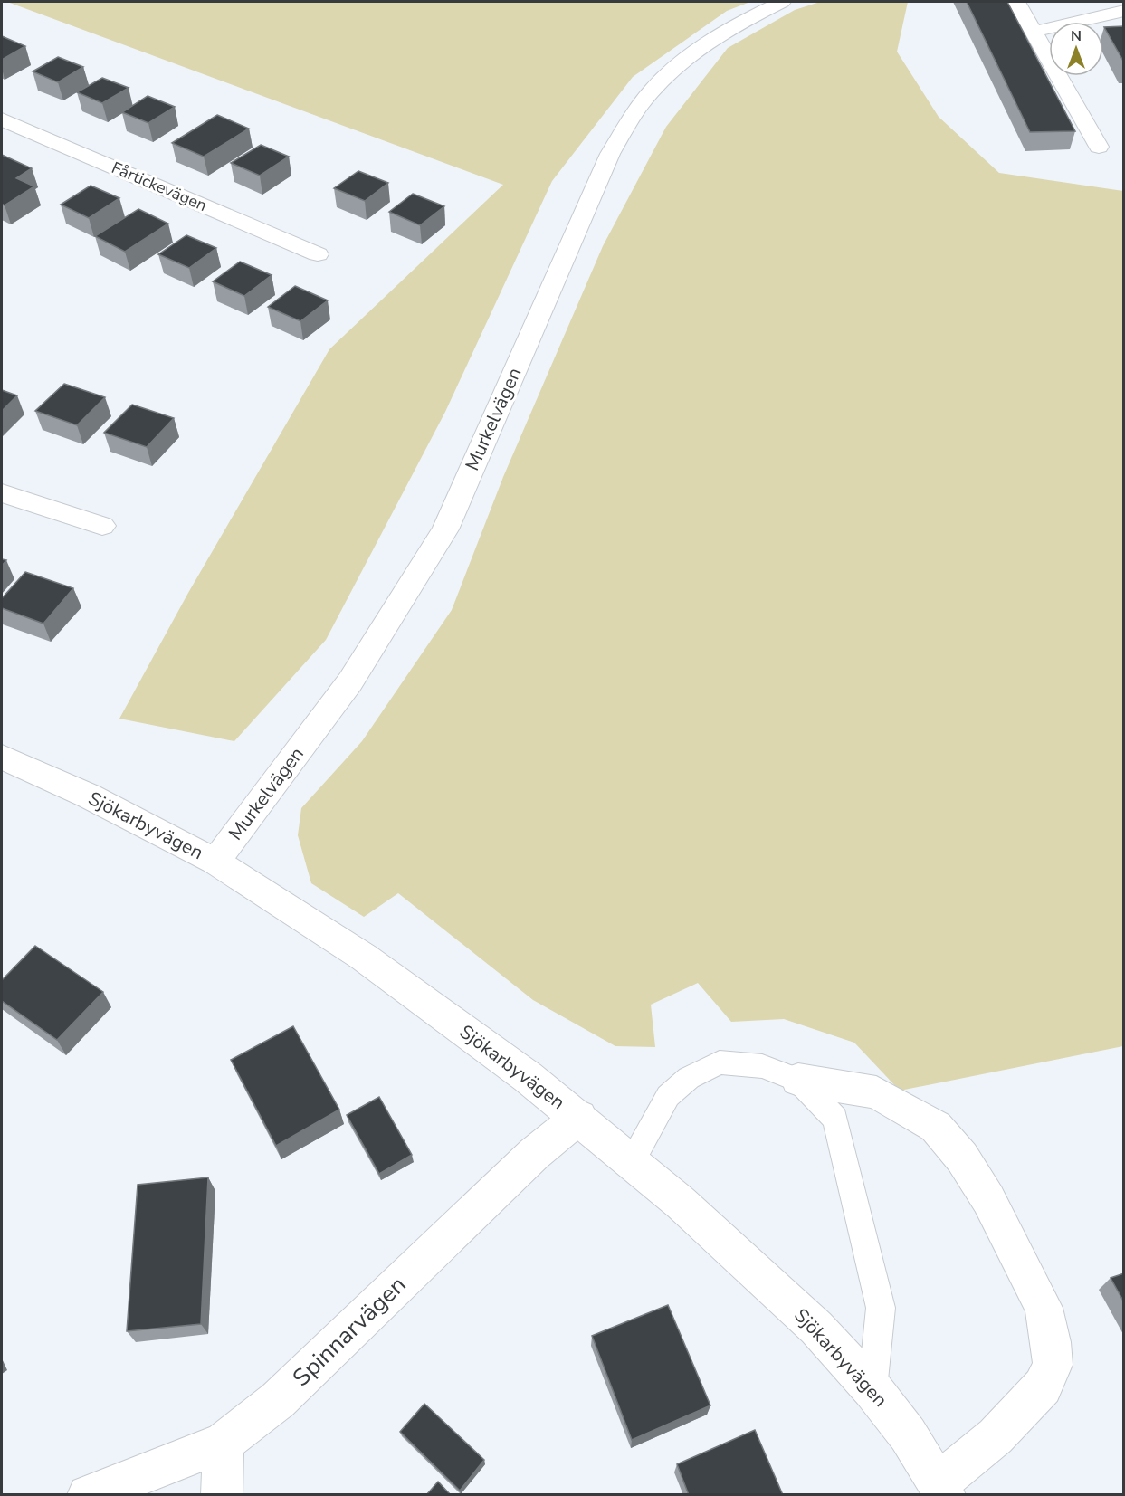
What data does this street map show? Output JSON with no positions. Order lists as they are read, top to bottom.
{
  "streets": {
    "street": [
      "Fårtickevägen",
      "Murkelvägen",
      "Sjökarbyvägen",
      "Spinnarvägen"
    ]
  },
  "crossings": [
    ["Murkelvägen", "Sjökarbyvägen"],
    ["Sjökarbyvägen", "Spinnarvägen"]
  ],
  "north": "top"
}
